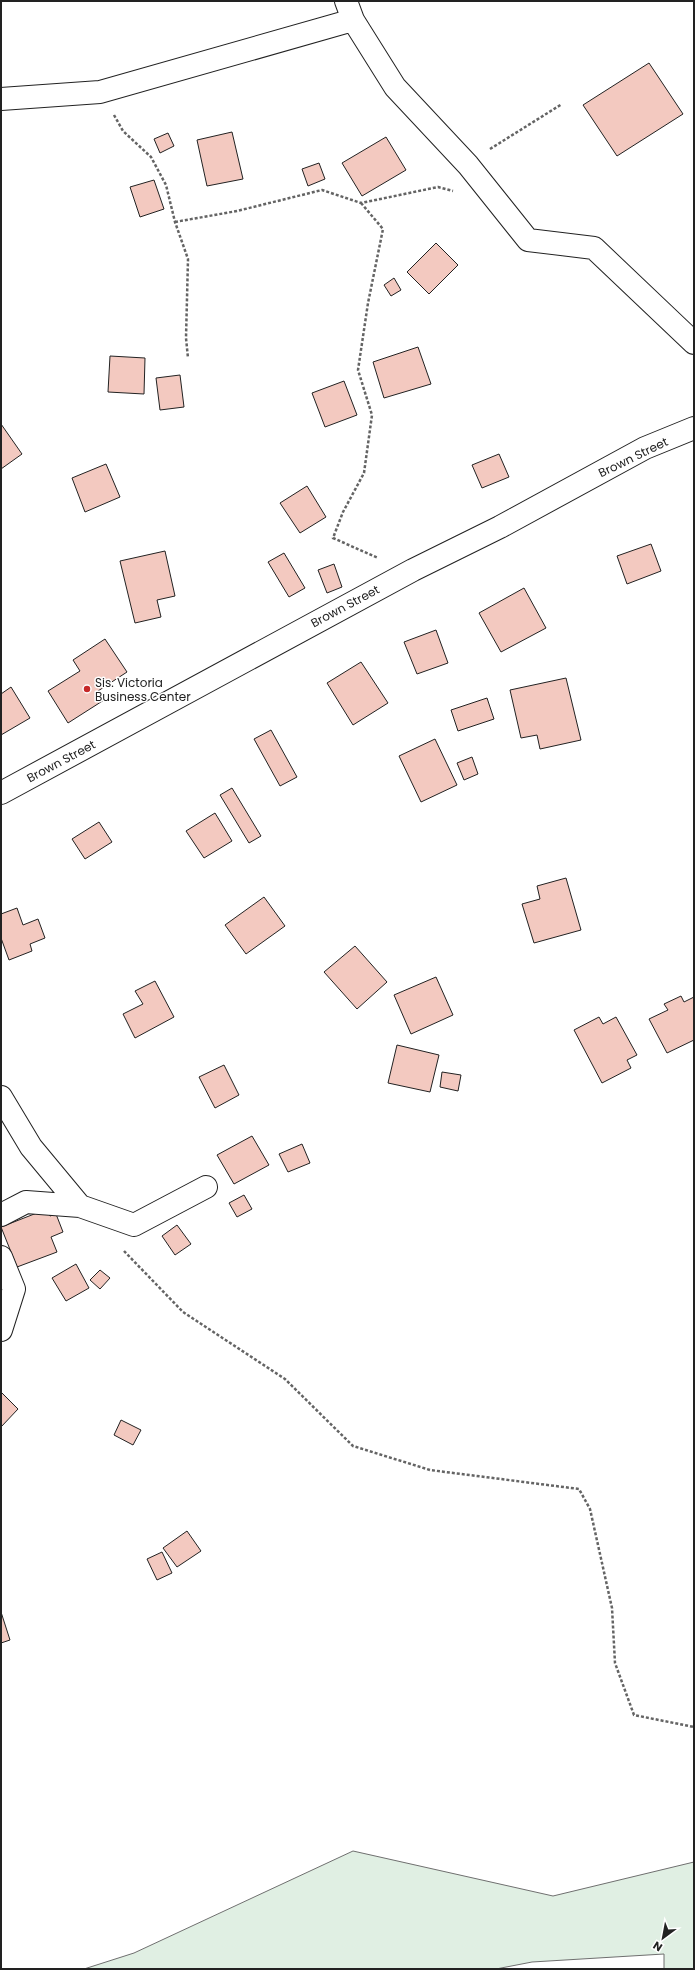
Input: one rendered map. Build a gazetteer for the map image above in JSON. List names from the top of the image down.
{
  "streets": {
    "street": ["Brown Street"]
  },
  "places": ["Sis. Victoria Business Center"],
  "north": "bottom left"
}
